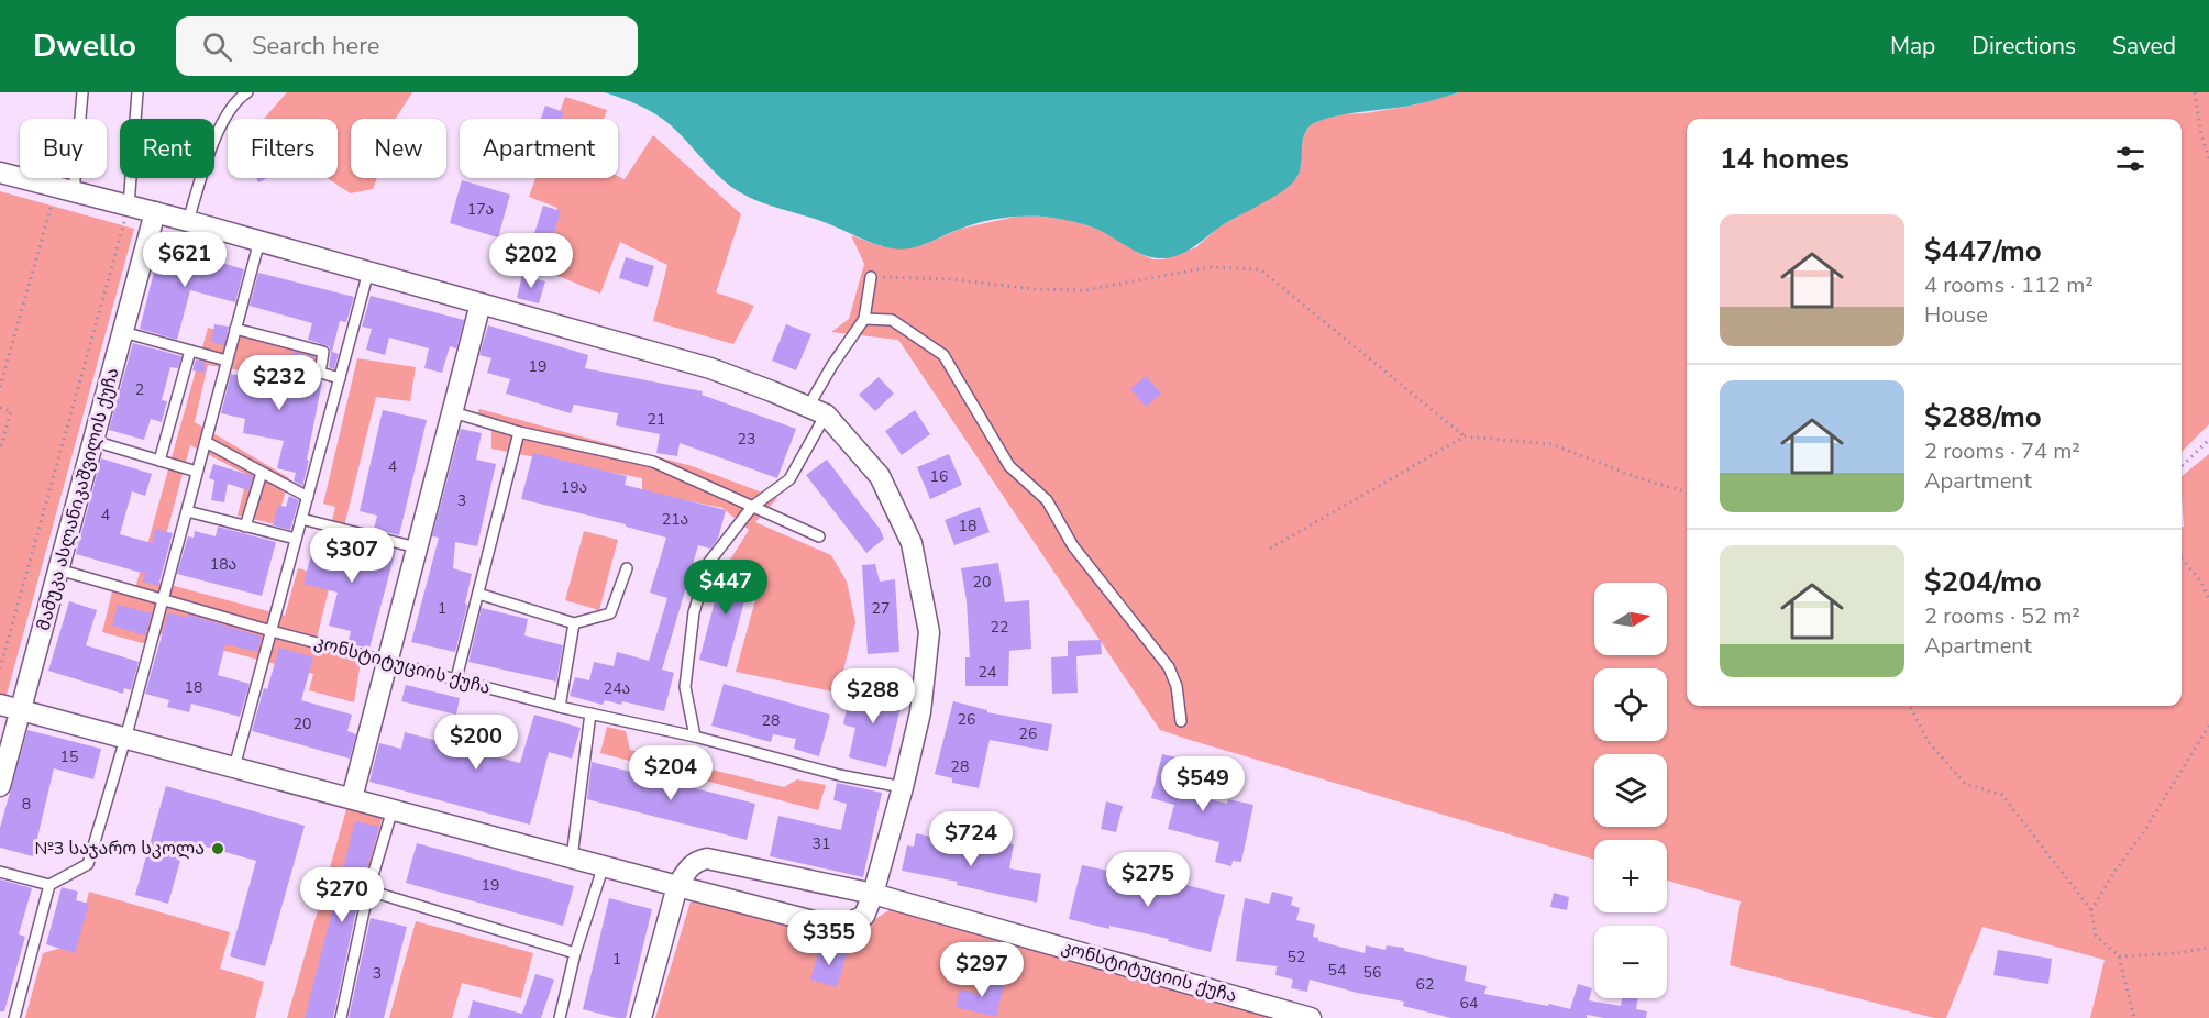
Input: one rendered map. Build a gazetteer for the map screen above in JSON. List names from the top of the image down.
{
  "streets": {
    "street": ["მამუკა ასლანიკაშვილის ქუჩა", "კონსტიტუციის ქუჩა"]
  },
  "crossings": [
    ["მამუკა ასლანიკაშვილის ქუჩა", "კონსტიტუციის ქუჩა"]
  ],
  "places": ["№3 საჯარო სკოლა"],
  "house_numbers": [
    "17ა",
    "19",
    "2",
    "21",
    "23",
    "4",
    "16",
    "19ა",
    "3",
    "4",
    "21ა",
    "18",
    "18ა",
    "20",
    "1",
    "27",
    "22",
    "24",
    "18",
    "24ა",
    "26",
    "28",
    "20",
    "26",
    "15",
    "28",
    "8",
    "31",
    "19",
    "52",
    "1",
    "54",
    "56",
    "3",
    "62",
    "64"
  ],
  "north": "right",
  "page": {
    "header": "Dwello",
    "search": "Search here",
    "nav": ["Map", "Directions", "Saved"],
    "chip": [
      "Buy",
      "Rent",
      "Filters",
      "New",
      "Apartment"
    ],
    "heading": "14 homes",
    "list": [
      {
        "name": "$447/mo",
        "note": "4 rooms · 112 m² · House"
      },
      {
        "name": "$288/mo",
        "note": "2 rooms · 74 m² · Apartment"
      },
      {
        "name": "$204/mo",
        "note": "2 rooms · 52 m² · Apartment"
      }
    ],
    "price": [
      "$621",
      "$202",
      "$232",
      "$307",
      "$447",
      "$288",
      "$200",
      "$204",
      "$549",
      "$724",
      "$275",
      "$270",
      "$355",
      "$297"
    ],
    "map_buttons": ["+", "−"]
  }
}
